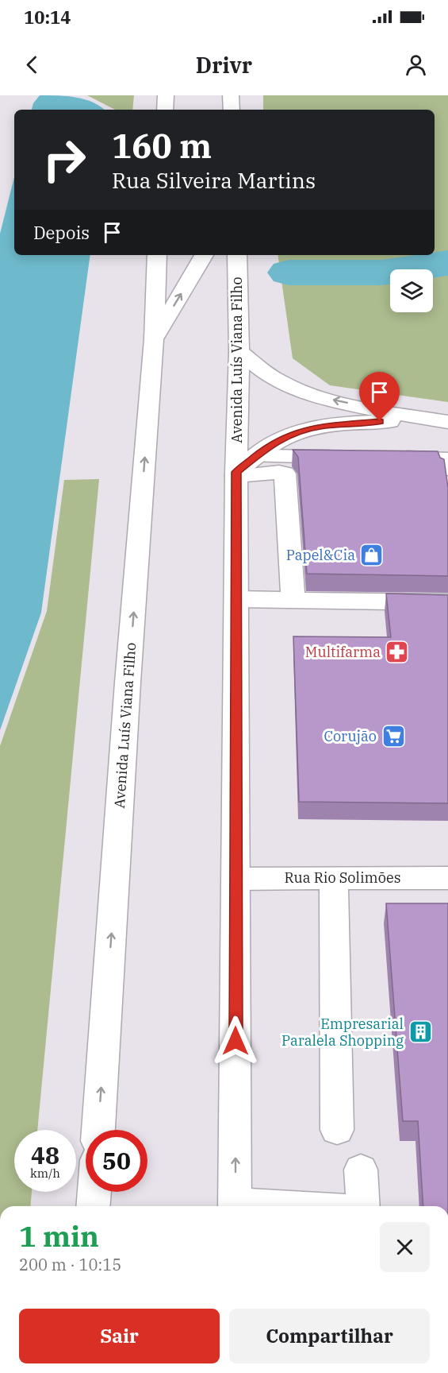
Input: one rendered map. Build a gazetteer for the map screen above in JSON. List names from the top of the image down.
{
  "streets": {
    "main road": ["Avenida Luís Viana Filho", "Rua Rio Solimões"]
  },
  "crossings": [
    ["Avenida Luís Viana Filho", "Rua Rio Solimões"]
  ],
  "places": {
    "shop": ["Papel&Cia"],
    "pharmacy": ["Multifarma"],
    "supermarket": ["Corujão"],
    "building": ["Empresarial Paralela Shopping"]
  },
  "page": {
    "status": "10:14",
    "header": "Drivr",
    "turn": ["160 m", "Rua Silveira Martins"],
    "then": "Depois",
    "speed": "48 km/h",
    "limit": "50",
    "heading": ["1 min", "200 m · 10:15"],
    "buttons": ["Sair", "Compartilhar"]
  }
}
